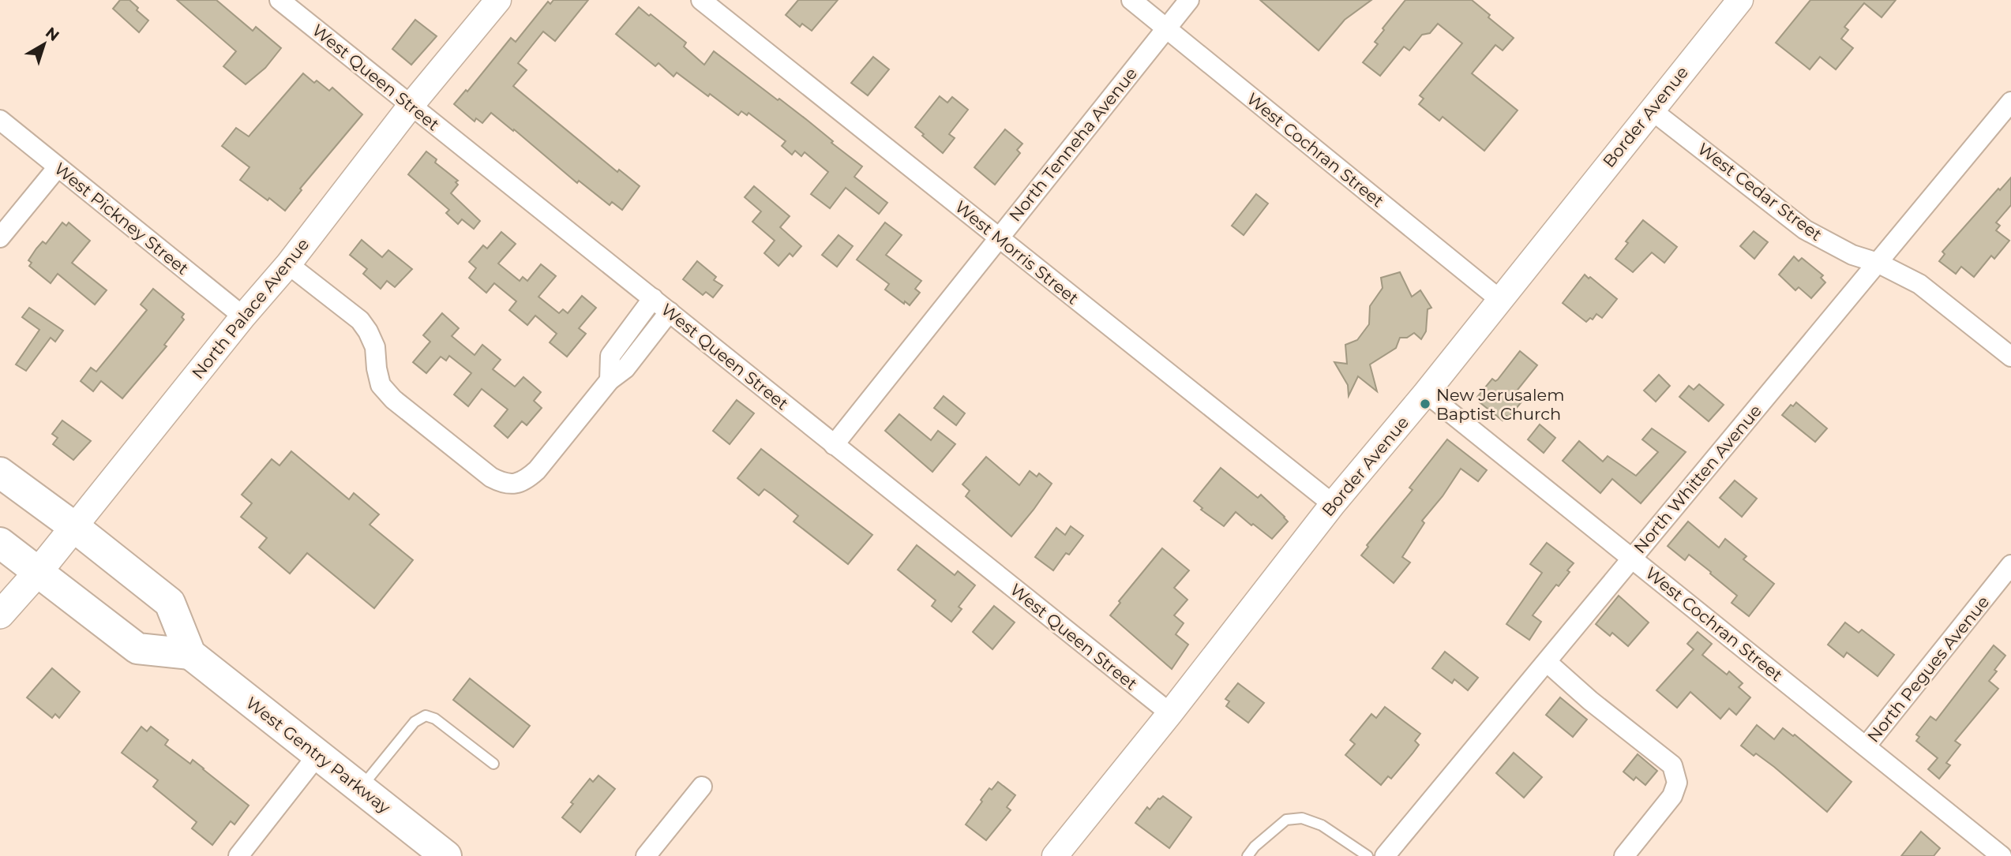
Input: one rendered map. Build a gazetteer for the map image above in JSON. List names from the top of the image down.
{
  "streets": {
    "main road": ["North Palace Avenue", "West Gentry Parkway"],
    "street": [
      "West Queen Street",
      "Border Avenue",
      "North Tenneha Avenue",
      "West Cochran Street",
      "West Cedar Street",
      "West Pickney Street",
      "West Morris Street",
      "North Whitten Avenue",
      "North Pegues Avenue"
    ]
  },
  "crossings": [
    ["West Queen Street", "Border Avenue"],
    ["West Queen Street", "North Tenneha Avenue"],
    ["West Queen Street", "North Palace Avenue"],
    ["Border Avenue", "West Cochran Street"],
    ["Border Avenue", "West Cedar Street"],
    ["Border Avenue", "West Morris Street"],
    ["North Tenneha Avenue", "West Cochran Street"],
    ["North Tenneha Avenue", "West Morris Street"],
    ["West Cochran Street", "North Whitten Avenue"],
    ["West Cochran Street", "North Pegues Avenue"],
    ["West Cedar Street", "North Whitten Avenue"],
    ["West Pickney Street", "North Palace Avenue"],
    ["North Palace Avenue", "West Gentry Parkway"]
  ],
  "places": ["New Jerusalem Baptist Church"],
  "north": "top right"
}
